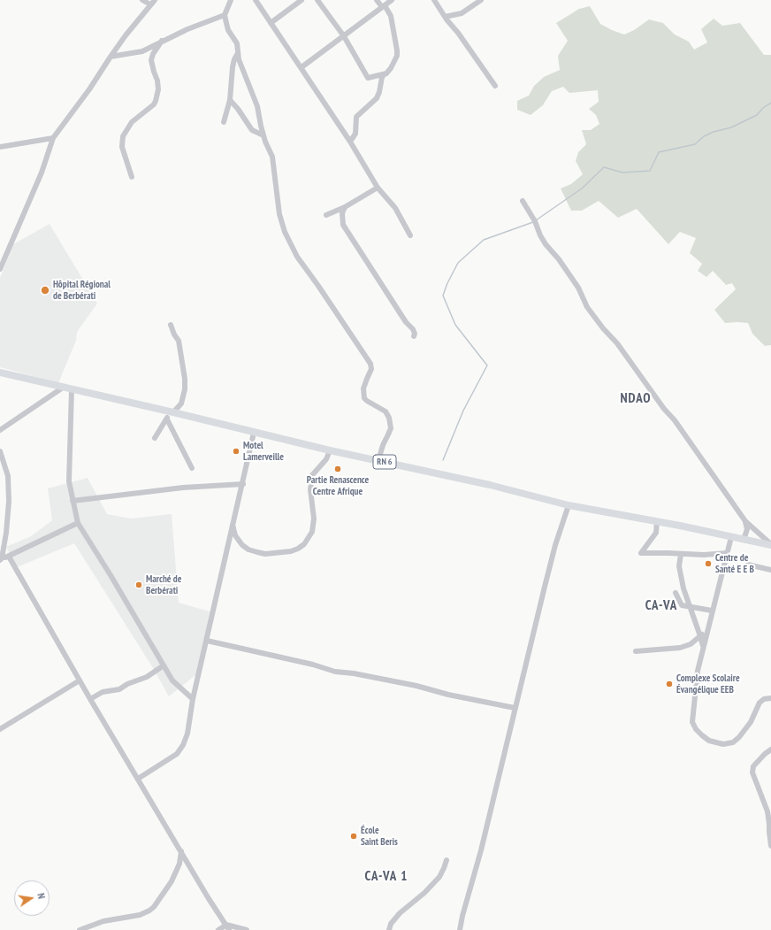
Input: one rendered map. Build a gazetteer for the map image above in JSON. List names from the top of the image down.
{
  "streets": {
    "main road": ["RN 6"]
  },
  "districts": ["NDAO", "CA-VA", "CA-VA 1"],
  "places": [
    "Hôpital Régional de Berbérati",
    "Motel Lamerveille",
    "Partie Renascence Centre Afrique",
    "Centre de Santé E E B",
    "Marché de Berbérati",
    "Complexe Scolaire Évangélique EEB",
    "École Saint Beris"
  ],
  "north": "right"
}
